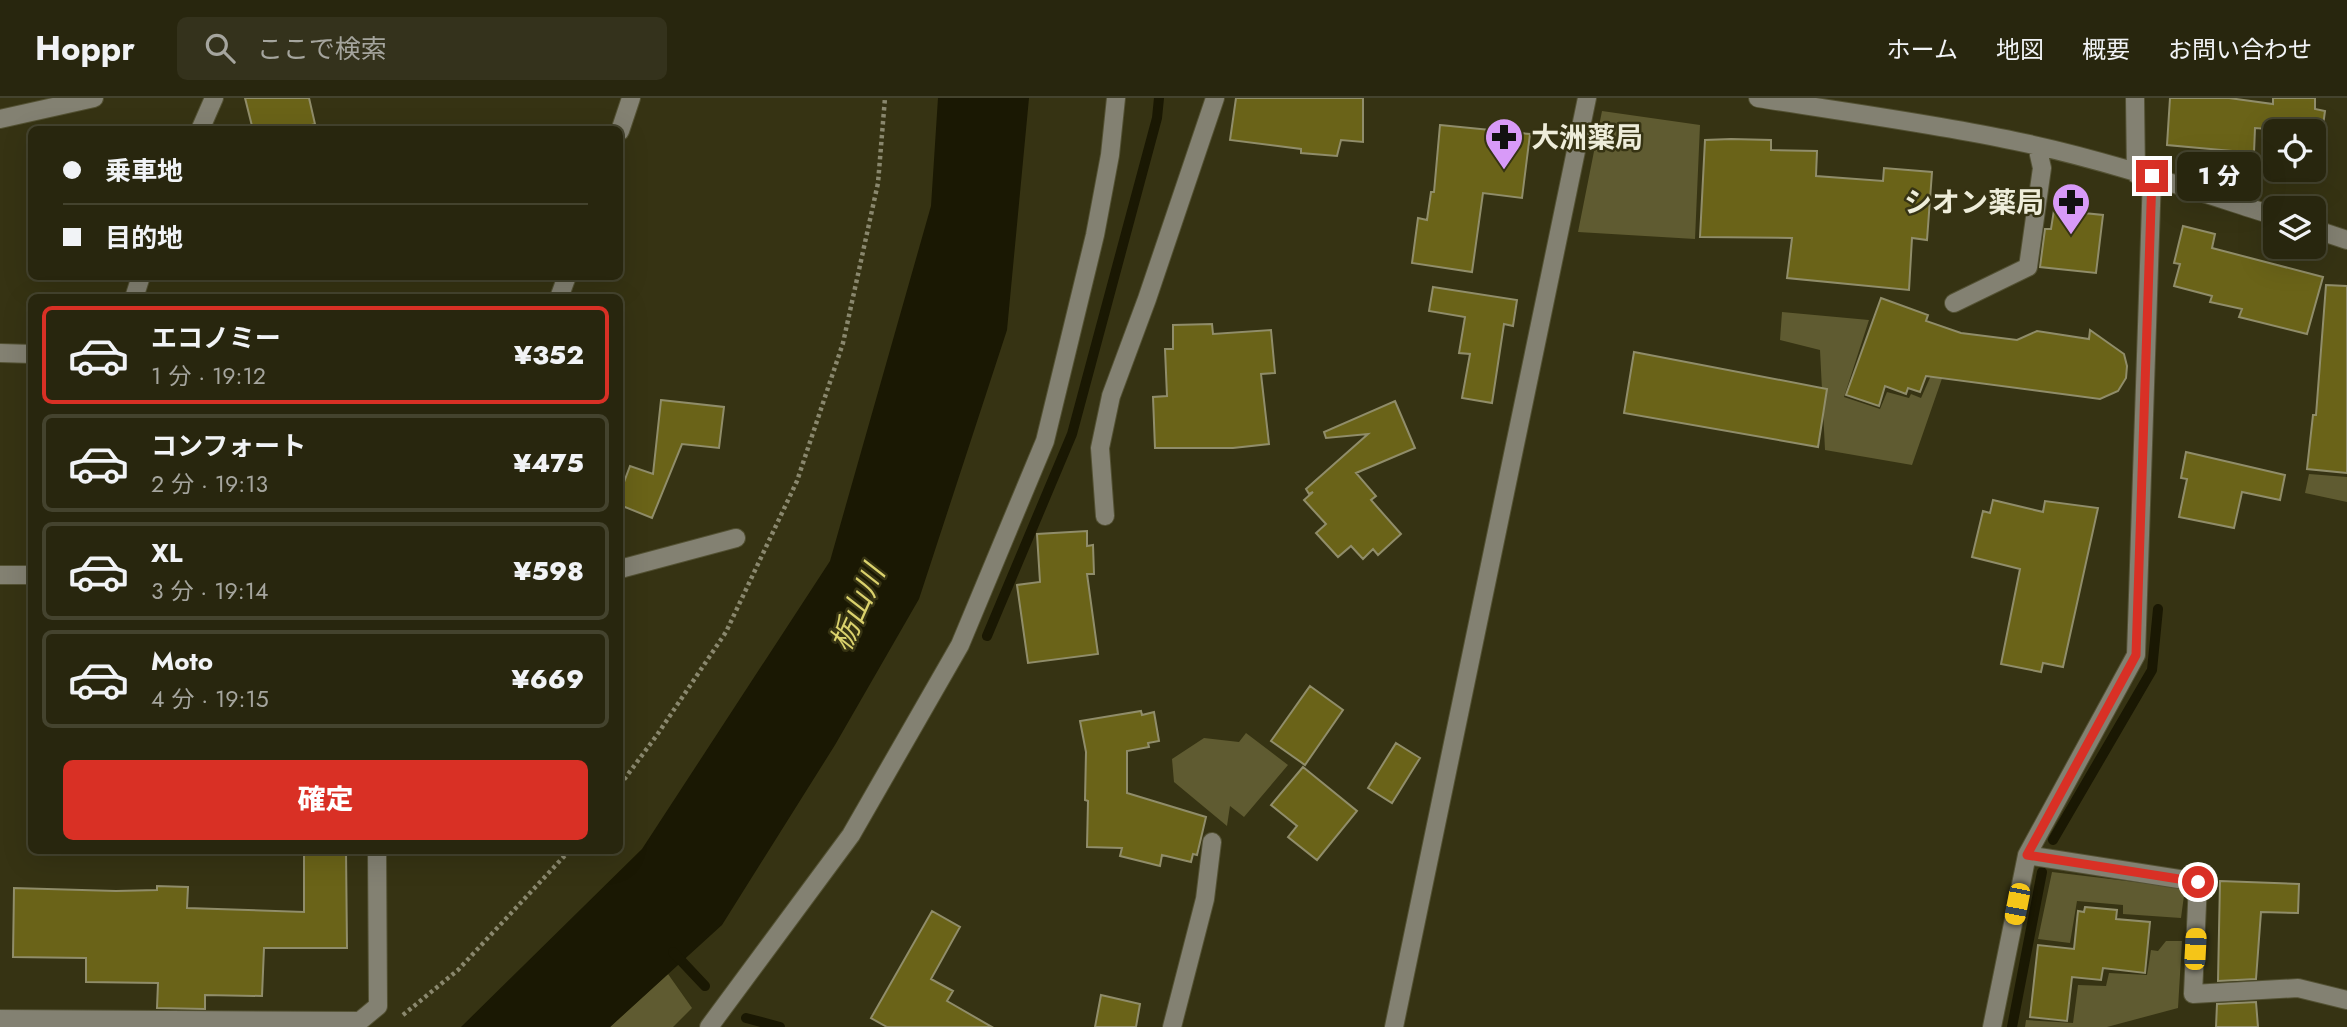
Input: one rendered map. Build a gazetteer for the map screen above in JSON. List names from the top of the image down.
{
  "water": ["栃山川"],
  "places": {
    "pharmacy": ["大洲薬局", "シオン薬局"]
  },
  "page": {
    "header": "Hoppr",
    "search": "ここで検索",
    "nav": [
      "ホーム",
      "地図",
      "概要",
      "お問い合わせ"
    ],
    "banner": ["乗車地", "目的地"],
    "bubble": "1 分",
    "list": [
      {
        "name": "エコノミー",
        "note": "1 分 · 19:12",
        "value": "¥352"
      },
      {
        "name": "コンフォート",
        "note": "2 分 · 19:13",
        "value": "¥475"
      },
      {
        "name": "XL",
        "note": "3 分 · 19:14",
        "value": "¥598"
      },
      {
        "name": "Moto",
        "note": "4 分 · 19:15",
        "value": "¥669"
      }
    ],
    "buttons": "確定"
  }
}
